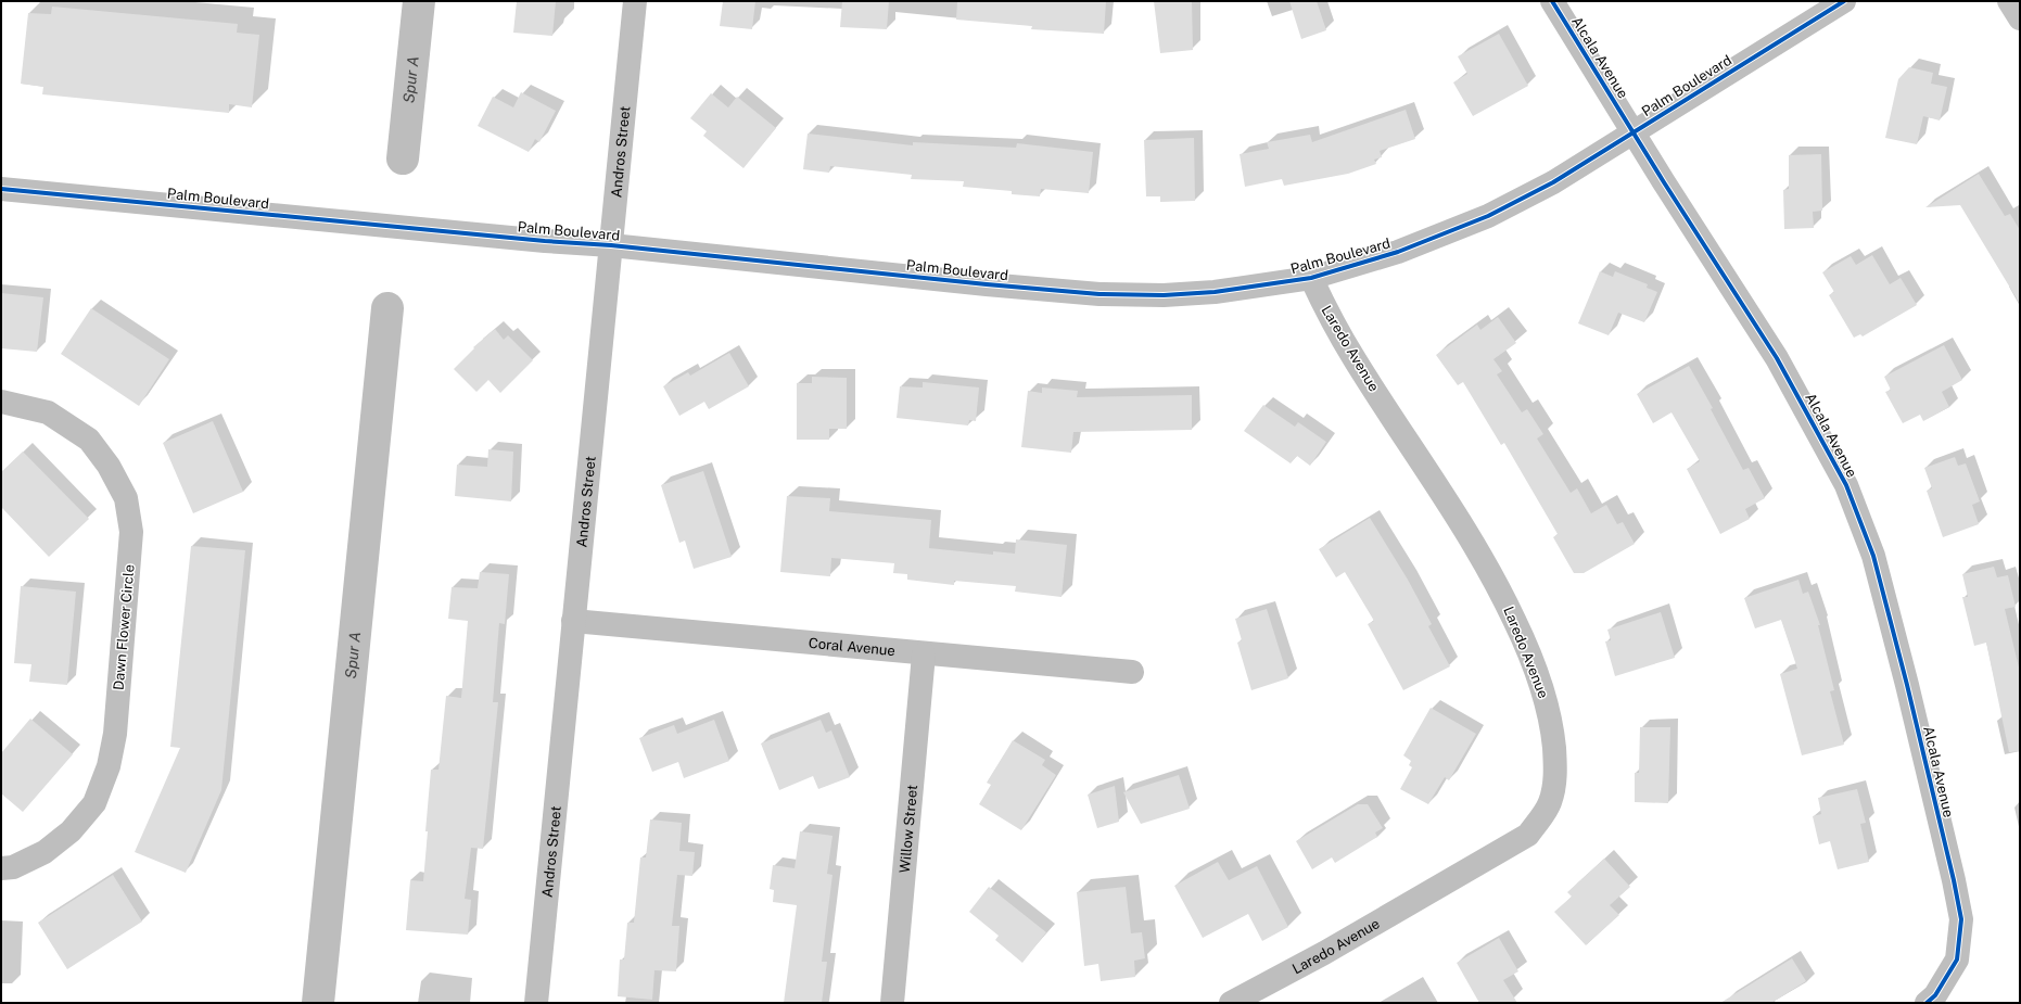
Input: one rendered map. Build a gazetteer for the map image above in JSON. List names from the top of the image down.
{
  "streets": {
    "street": [
      "Alcala Avenue",
      "Palm Boulevard",
      "Andros Street",
      "Laredo Avenue",
      "Dawn Flower Circle",
      "Coral Avenue",
      "Willow Street"
    ]
  },
  "crossings": [
    ["Alcala Avenue", "Palm Boulevard"],
    ["Palm Boulevard", "Andros Street"],
    ["Palm Boulevard", "Laredo Avenue"],
    ["Andros Street", "Coral Avenue"],
    ["Coral Avenue", "Willow Street"]
  ],
  "water": ["Spur A"]
}
